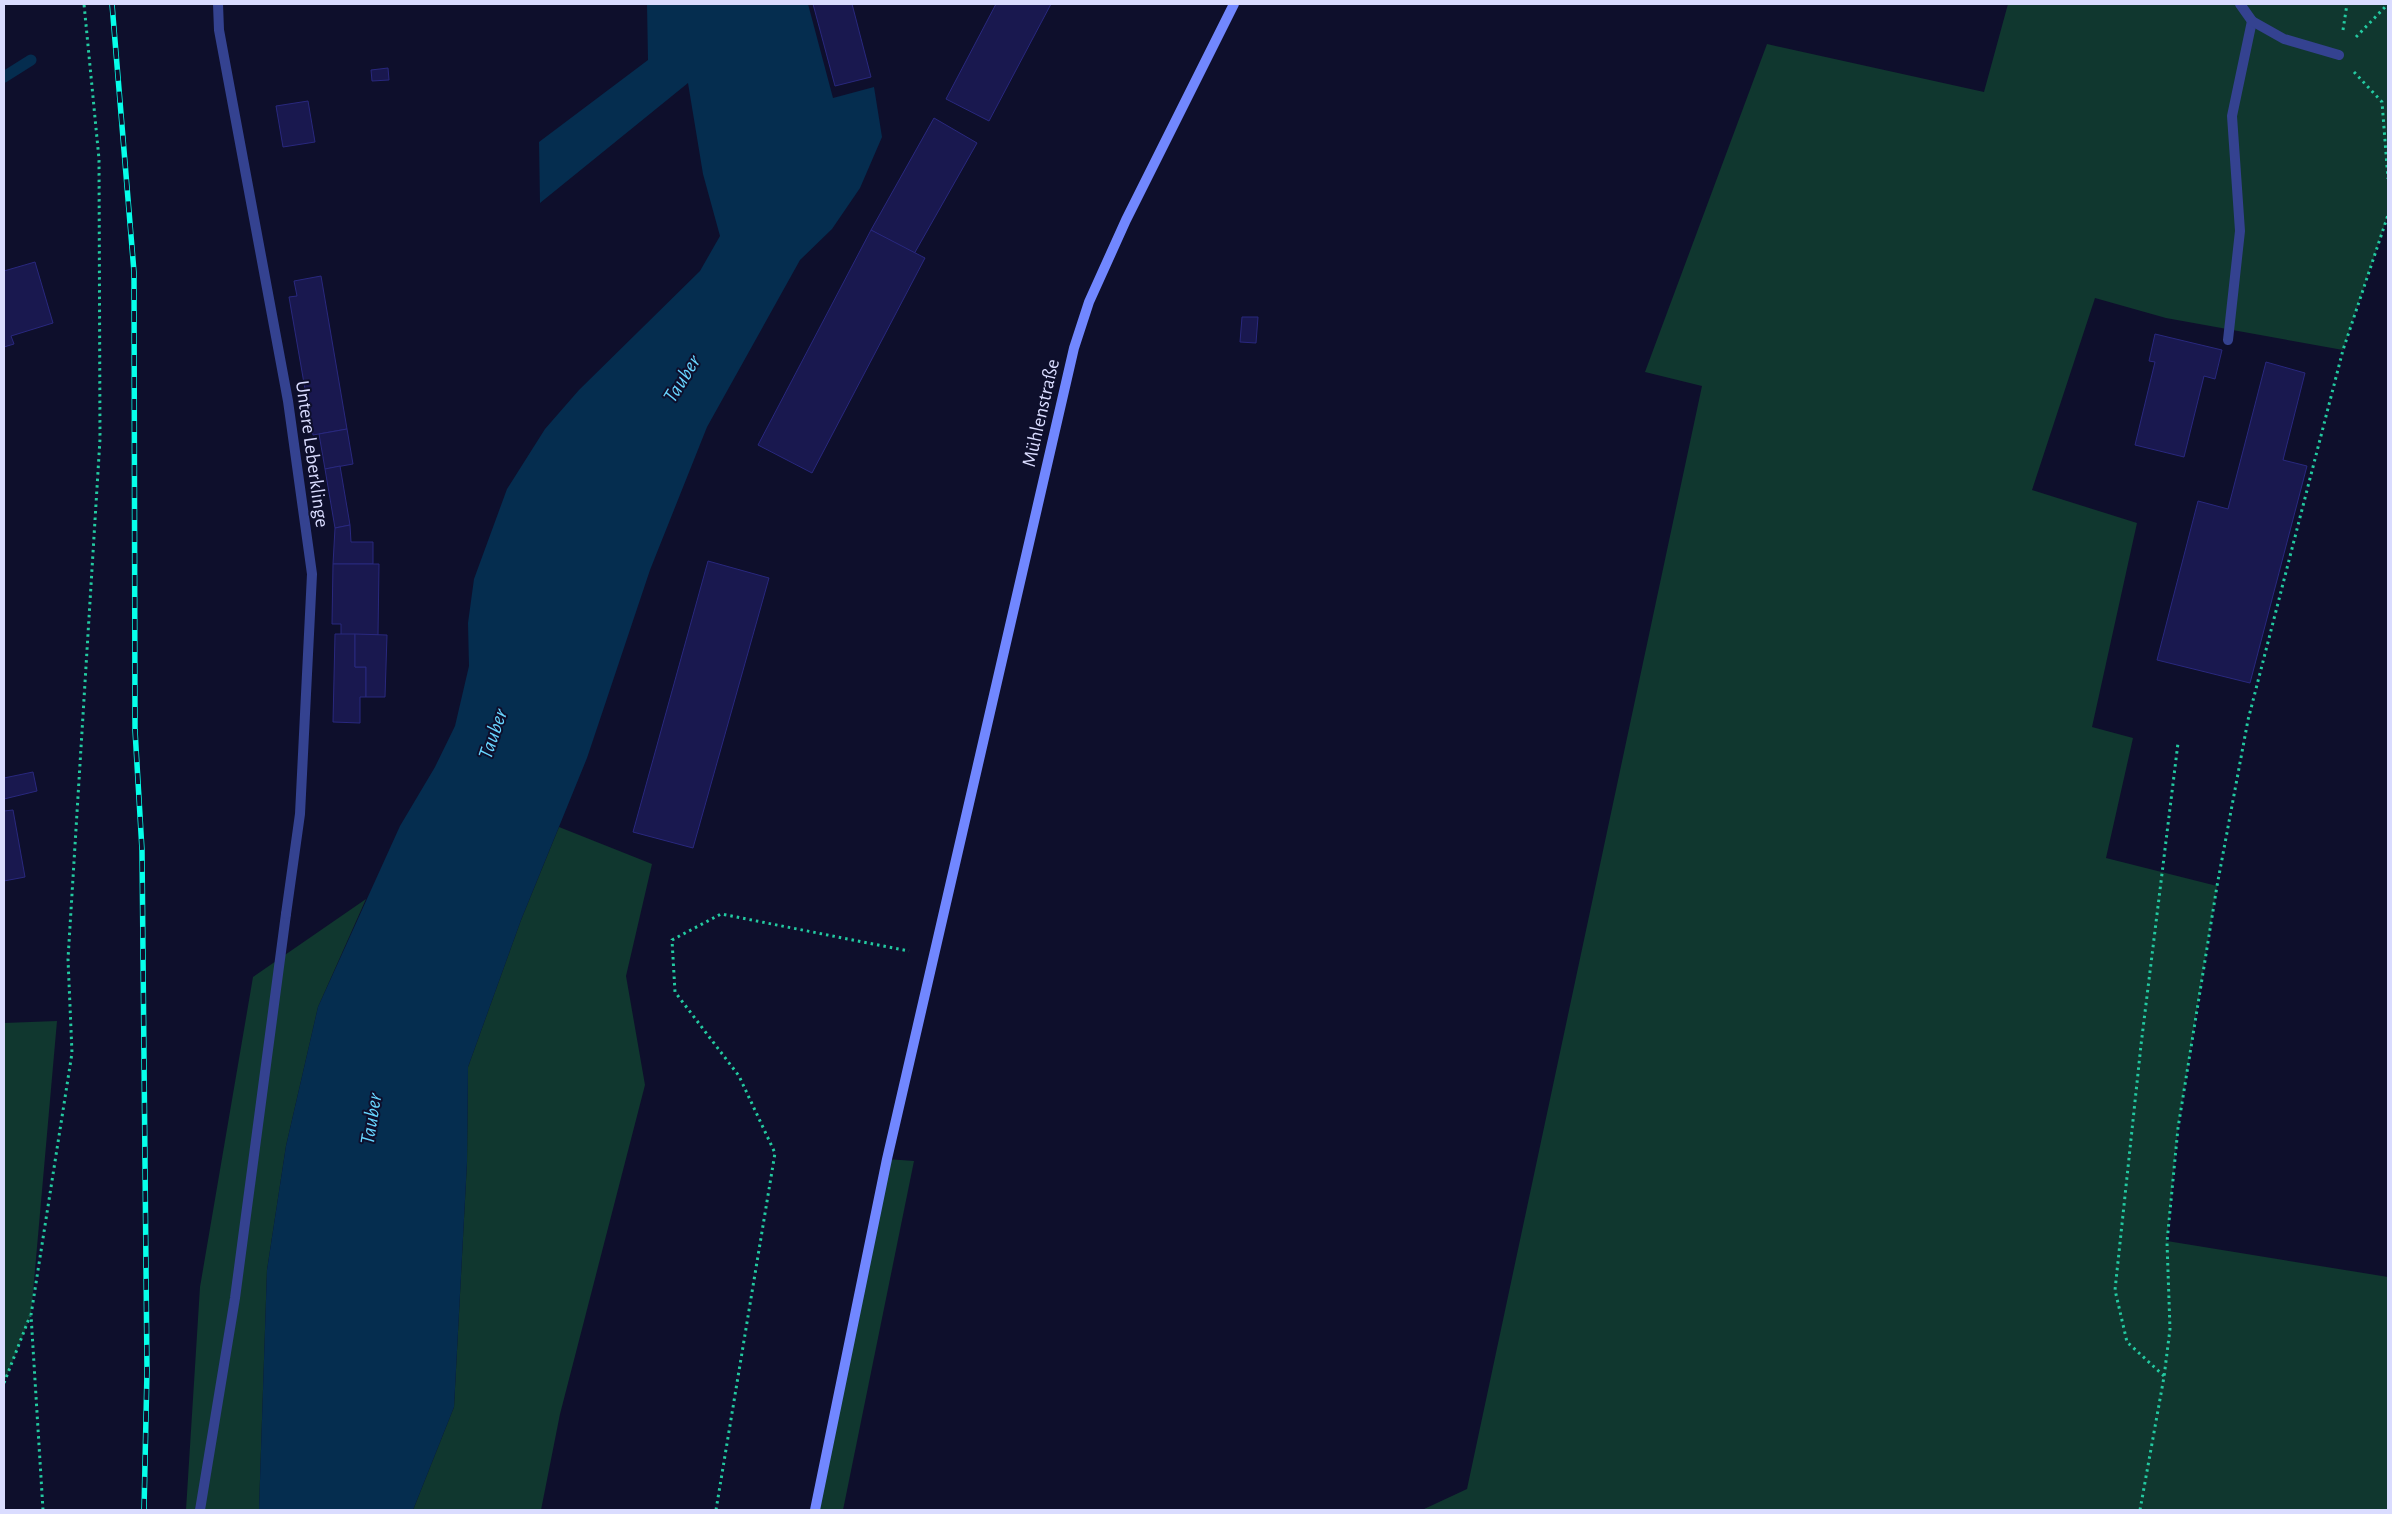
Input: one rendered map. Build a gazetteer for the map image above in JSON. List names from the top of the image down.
{
  "streets": {
    "main road": ["Mühlenstraße"],
    "street": ["Untere Leberklinge"]
  },
  "water": ["Tauber"]
}
